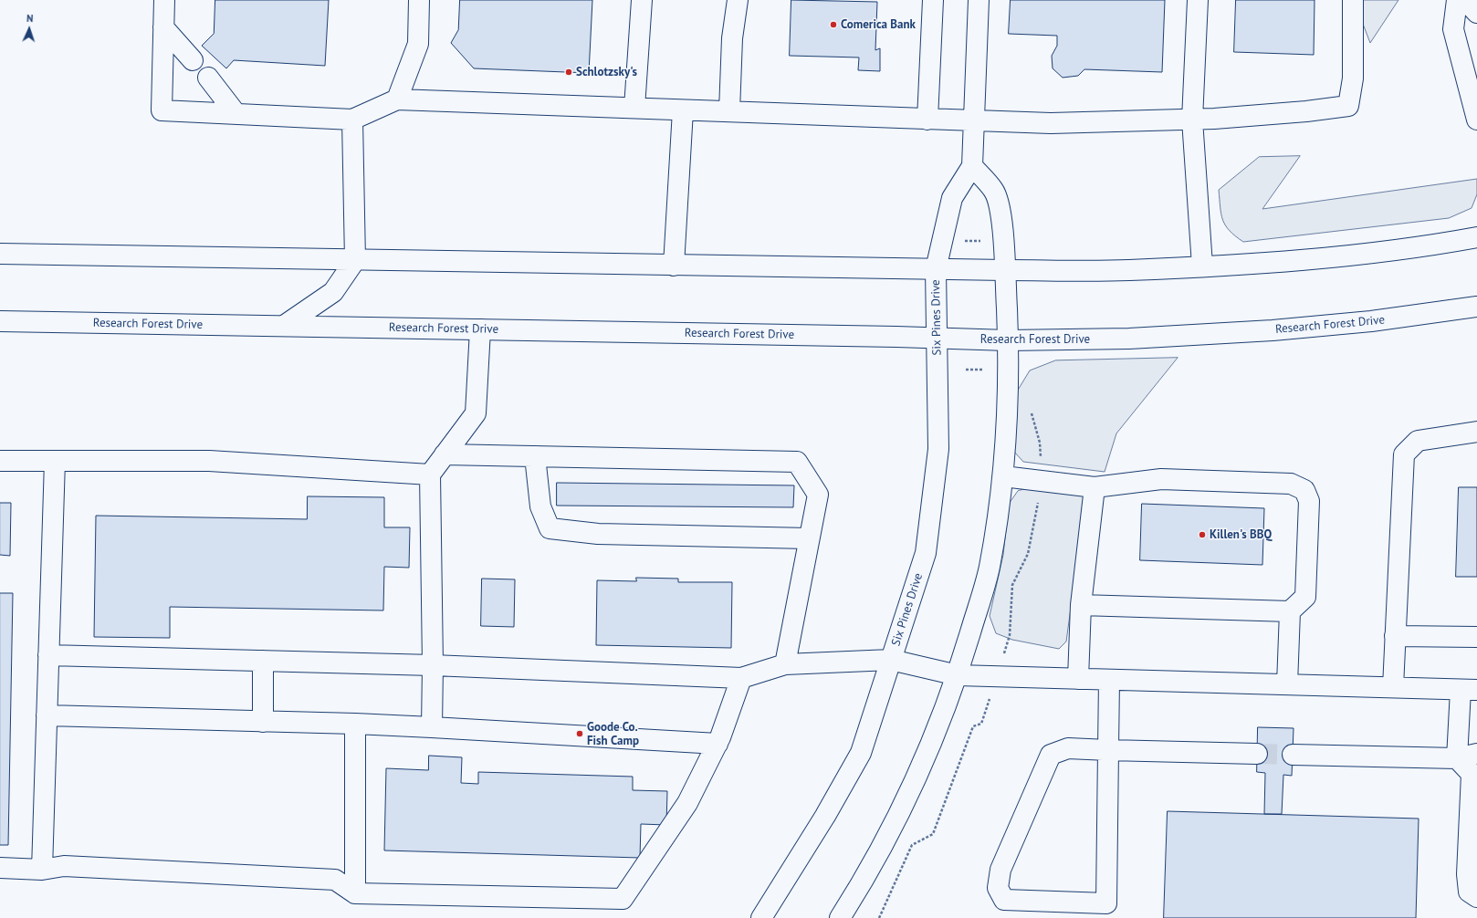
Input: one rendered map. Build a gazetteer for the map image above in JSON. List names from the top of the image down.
{
  "streets": {
    "main road": ["Six Pines Drive", "Research Forest Drive"]
  },
  "crossings": [
    ["Six Pines Drive", "Research Forest Drive"]
  ],
  "places": [
    "Comerica Bank",
    "Schlotzsky's",
    "Killen's BBQ",
    "Goode Co. Fish Camp"
  ],
  "north": "top"
}
